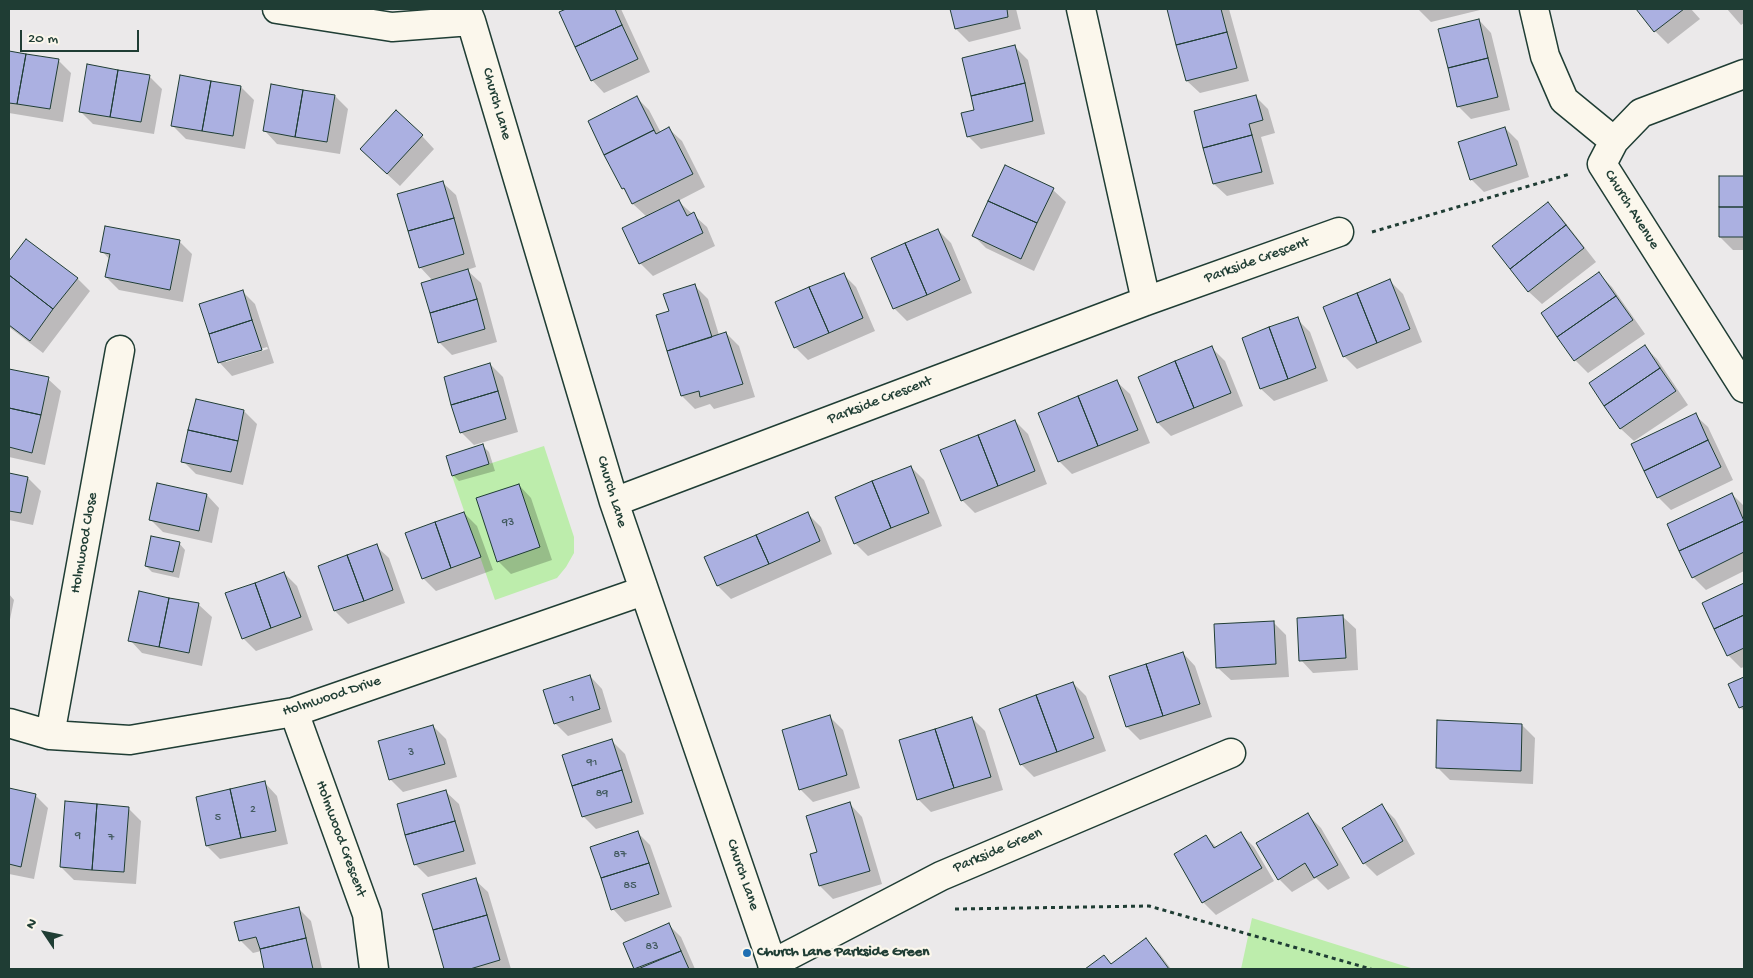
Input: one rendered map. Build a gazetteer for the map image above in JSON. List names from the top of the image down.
{
  "streets": {
    "street": [
      "Church Lane",
      "Church Avenue",
      "Parkside Crescent",
      "Holmwood Close",
      "Holmwood Drive",
      "Holmwood Crescent",
      "Parkside Green"
    ]
  },
  "crossings": [
    ["Church Lane", "Parkside Crescent"],
    ["Church Lane", "Holmwood Drive"],
    ["Church Lane", "Parkside Green"],
    ["Holmwood Close", "Holmwood Drive"],
    ["Holmwood Drive", "Holmwood Crescent"]
  ],
  "places": ["Church Lane Parkside Green"],
  "house_numbers": [
    "93",
    "1",
    "3",
    "91",
    "89",
    "2",
    "5",
    "9",
    "7",
    "87",
    "85",
    "83"
  ],
  "scale_bar": "20 m",
  "north": "top left"
}
